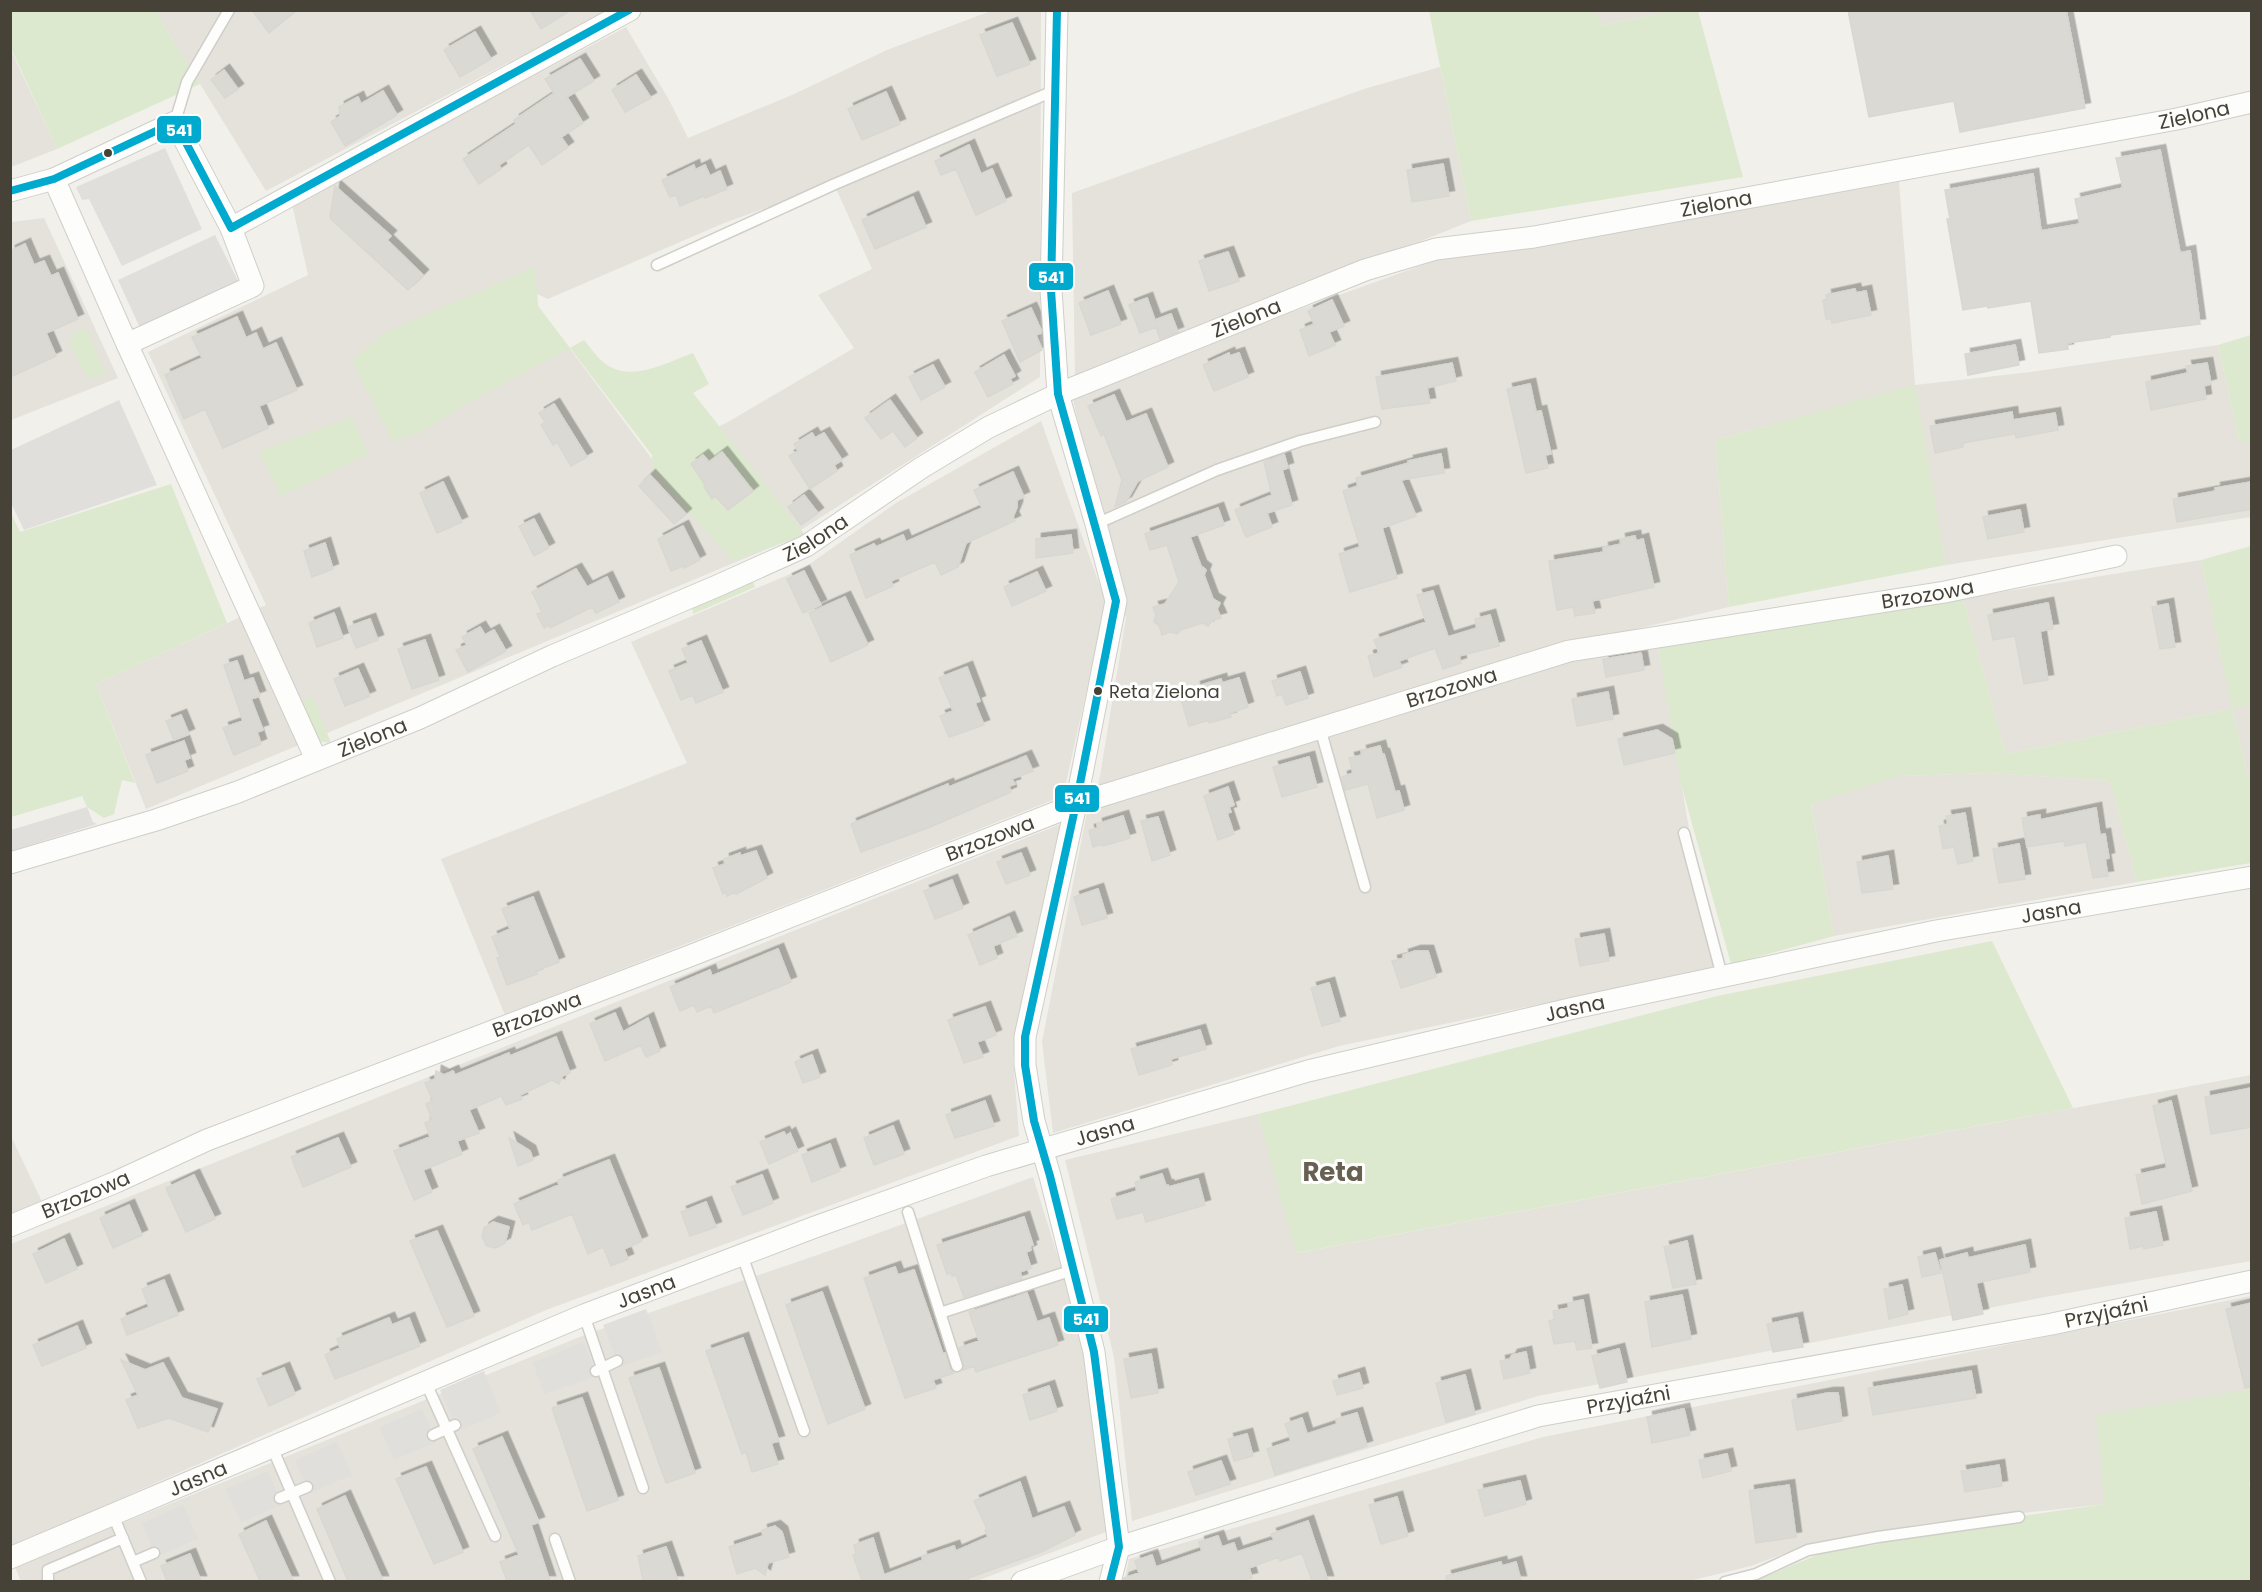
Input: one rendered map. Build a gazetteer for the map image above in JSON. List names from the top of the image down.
{
  "streets": {
    "street": [
      "Zielona",
      "Brzozowa",
      "Jasna",
      "Przyjaźni"
    ]
  },
  "districts": ["Reta"],
  "places": ["Reta Zielona"],
  "lines": ["transit line 541"]
}
